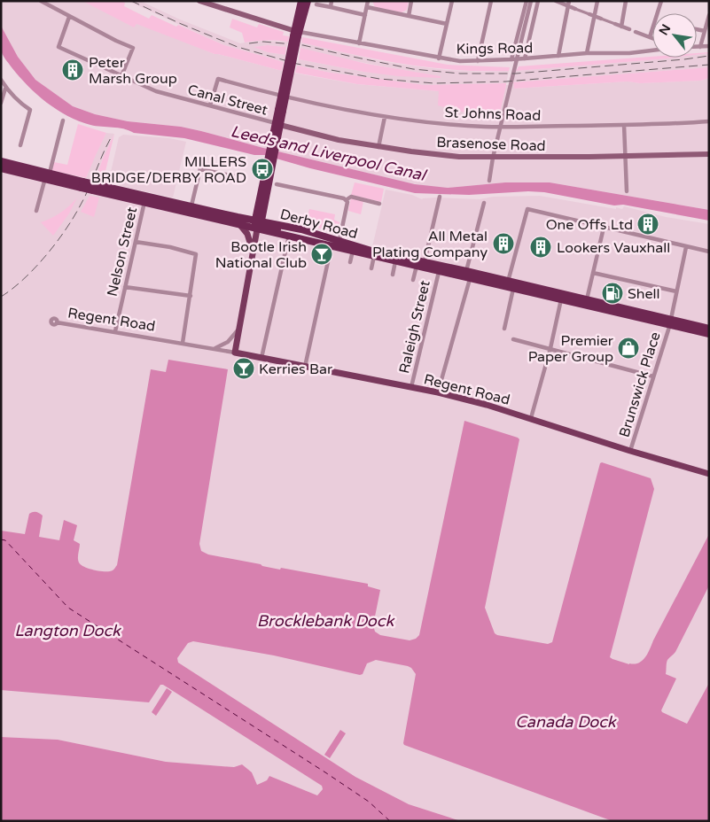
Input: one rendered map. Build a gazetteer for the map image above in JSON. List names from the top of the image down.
{
  "streets": {
    "highway": ["Derby Road"],
    "main road": ["Brasenose Road", "Regent Road"],
    "street": [
      "Kings Road",
      "Canal Street",
      "St Johns Road",
      "Nelson Street",
      "Raleigh Street",
      "Brunswick Place"
    ]
  },
  "crossings": [
    ["Canal Street", "St Johns Road"],
    ["Canal Street", "Brasenose Road"],
    ["Derby Road", "Nelson Street"],
    ["Derby Road", "Raleigh Street"],
    ["Derby Road", "Brunswick Place"],
    ["Nelson Street", "Regent Road"],
    ["Regent Road", "Raleigh Street"],
    ["Regent Road", "Brunswick Place"]
  ],
  "water": [
    "Leeds and Liverpool Canal",
    "Brocklebank Dock",
    "Langton Dock",
    "Canada Dock"
  ],
  "places": {
    "building": [
      "Peter Marsh Group",
      "One Offs Ltd",
      "All Metal Plating Company",
      "Lookers Vauxhall"
    ],
    "bus stop": ["MILLERS BRIDGE/DERBY ROAD"],
    "bar": ["Bootle Irish National Club", "Kerries Bar"],
    "fuel station": ["Shell"],
    "shop": ["Premier Paper Group"]
  },
  "north": "top left"
}
